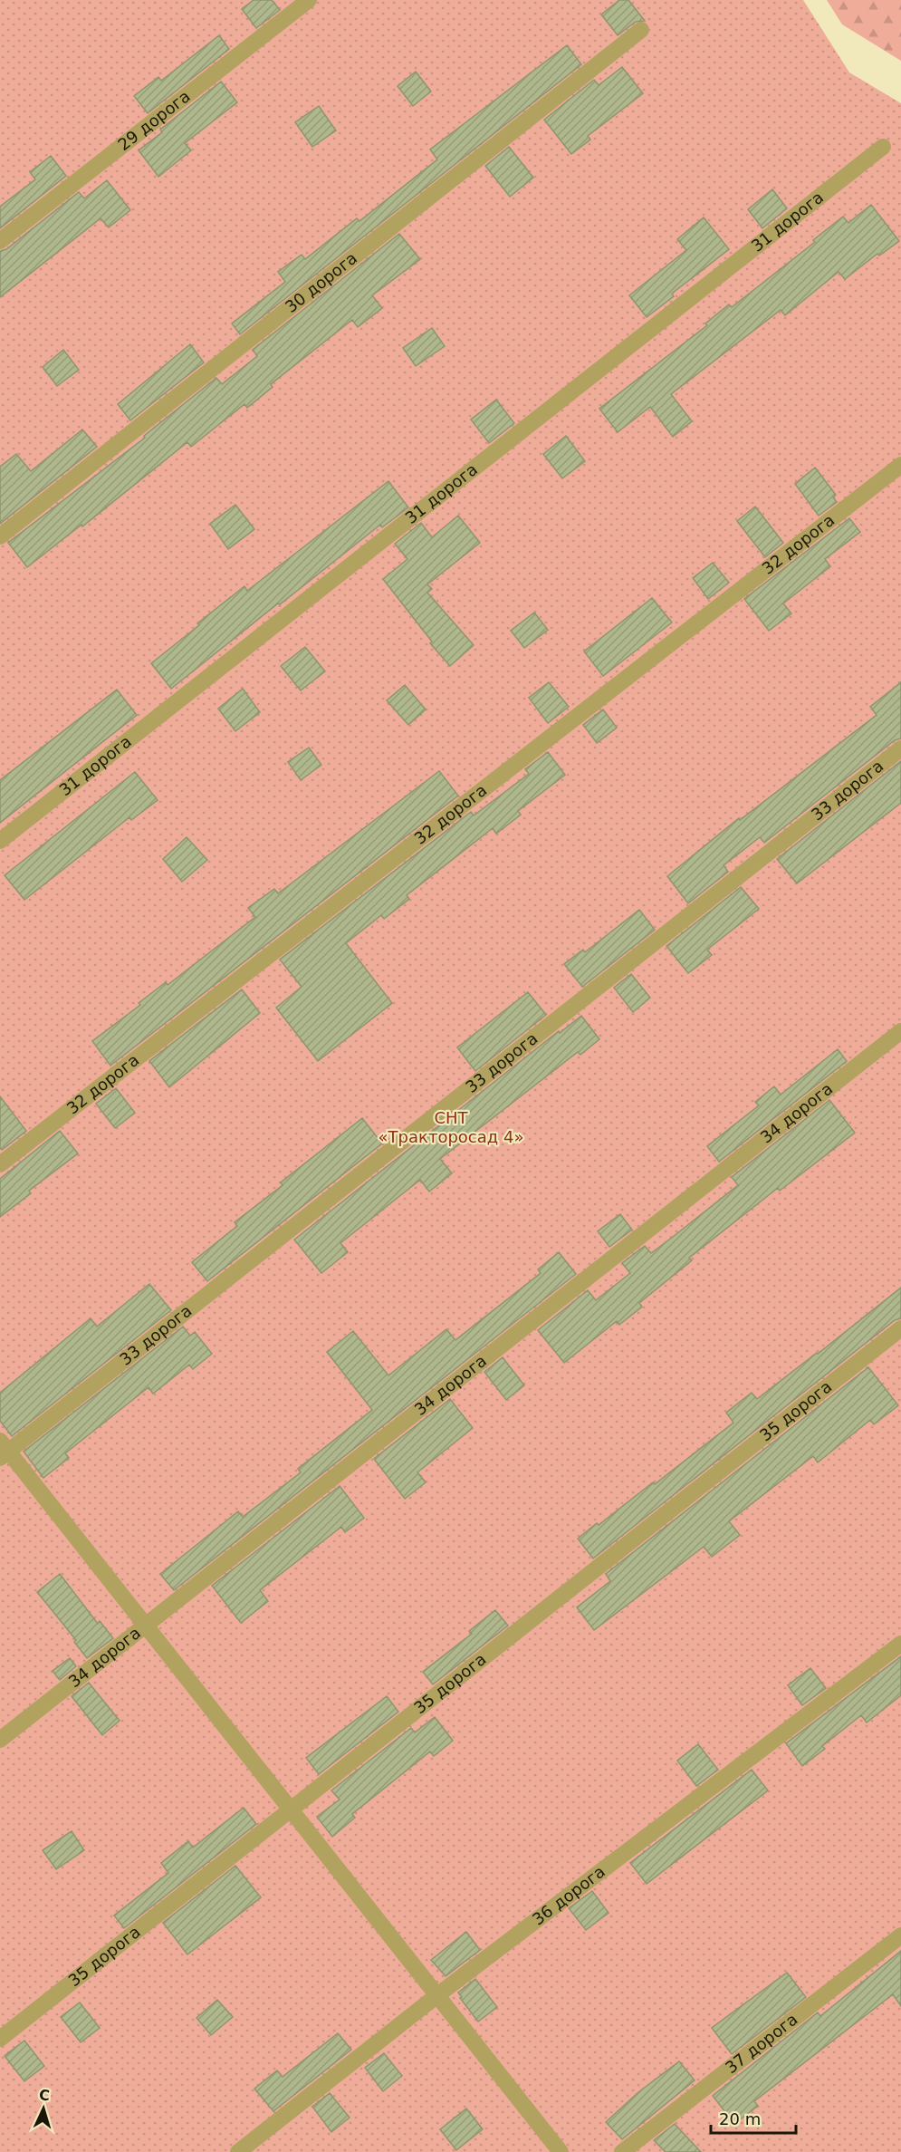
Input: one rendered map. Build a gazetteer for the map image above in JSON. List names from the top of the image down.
{
  "streets": {
    "street": [
      "29 дорога",
      "31 дорога",
      "30 дорога",
      "32 дорога",
      "33 дорога",
      "34 дорога",
      "35 дорога",
      "36 дорога",
      "37 дорога"
    ]
  },
  "parks": ["СНТ «Тракторосад 4»"],
  "scale_bar": "20 m",
  "north": "top"
}
